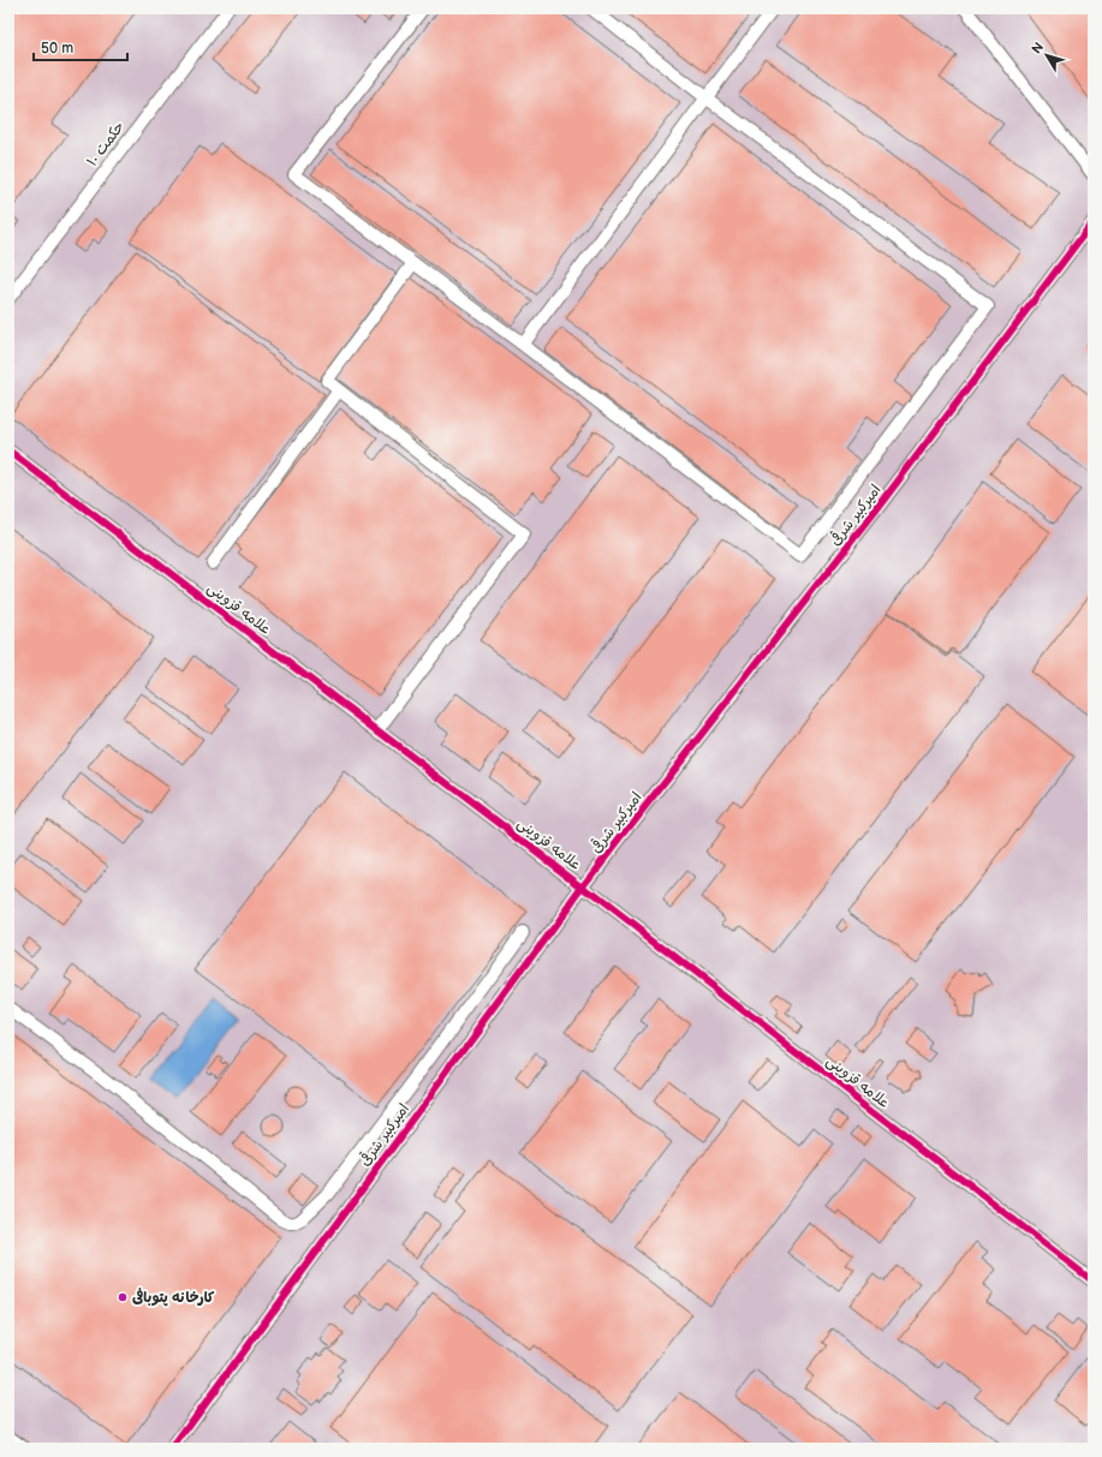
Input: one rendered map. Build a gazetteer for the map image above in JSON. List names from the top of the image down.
{
  "streets": {
    "street": ["حکمت ۱۰", "امیرکبیر شرقی", "علامه قزوینی"]
  },
  "crossings": [
    ["امیرکبیر شرقی", "علامه قزوینی"]
  ],
  "places": ["کارخانه پتوبافی"],
  "scale_bar": "50 m",
  "north": "top left"
}
